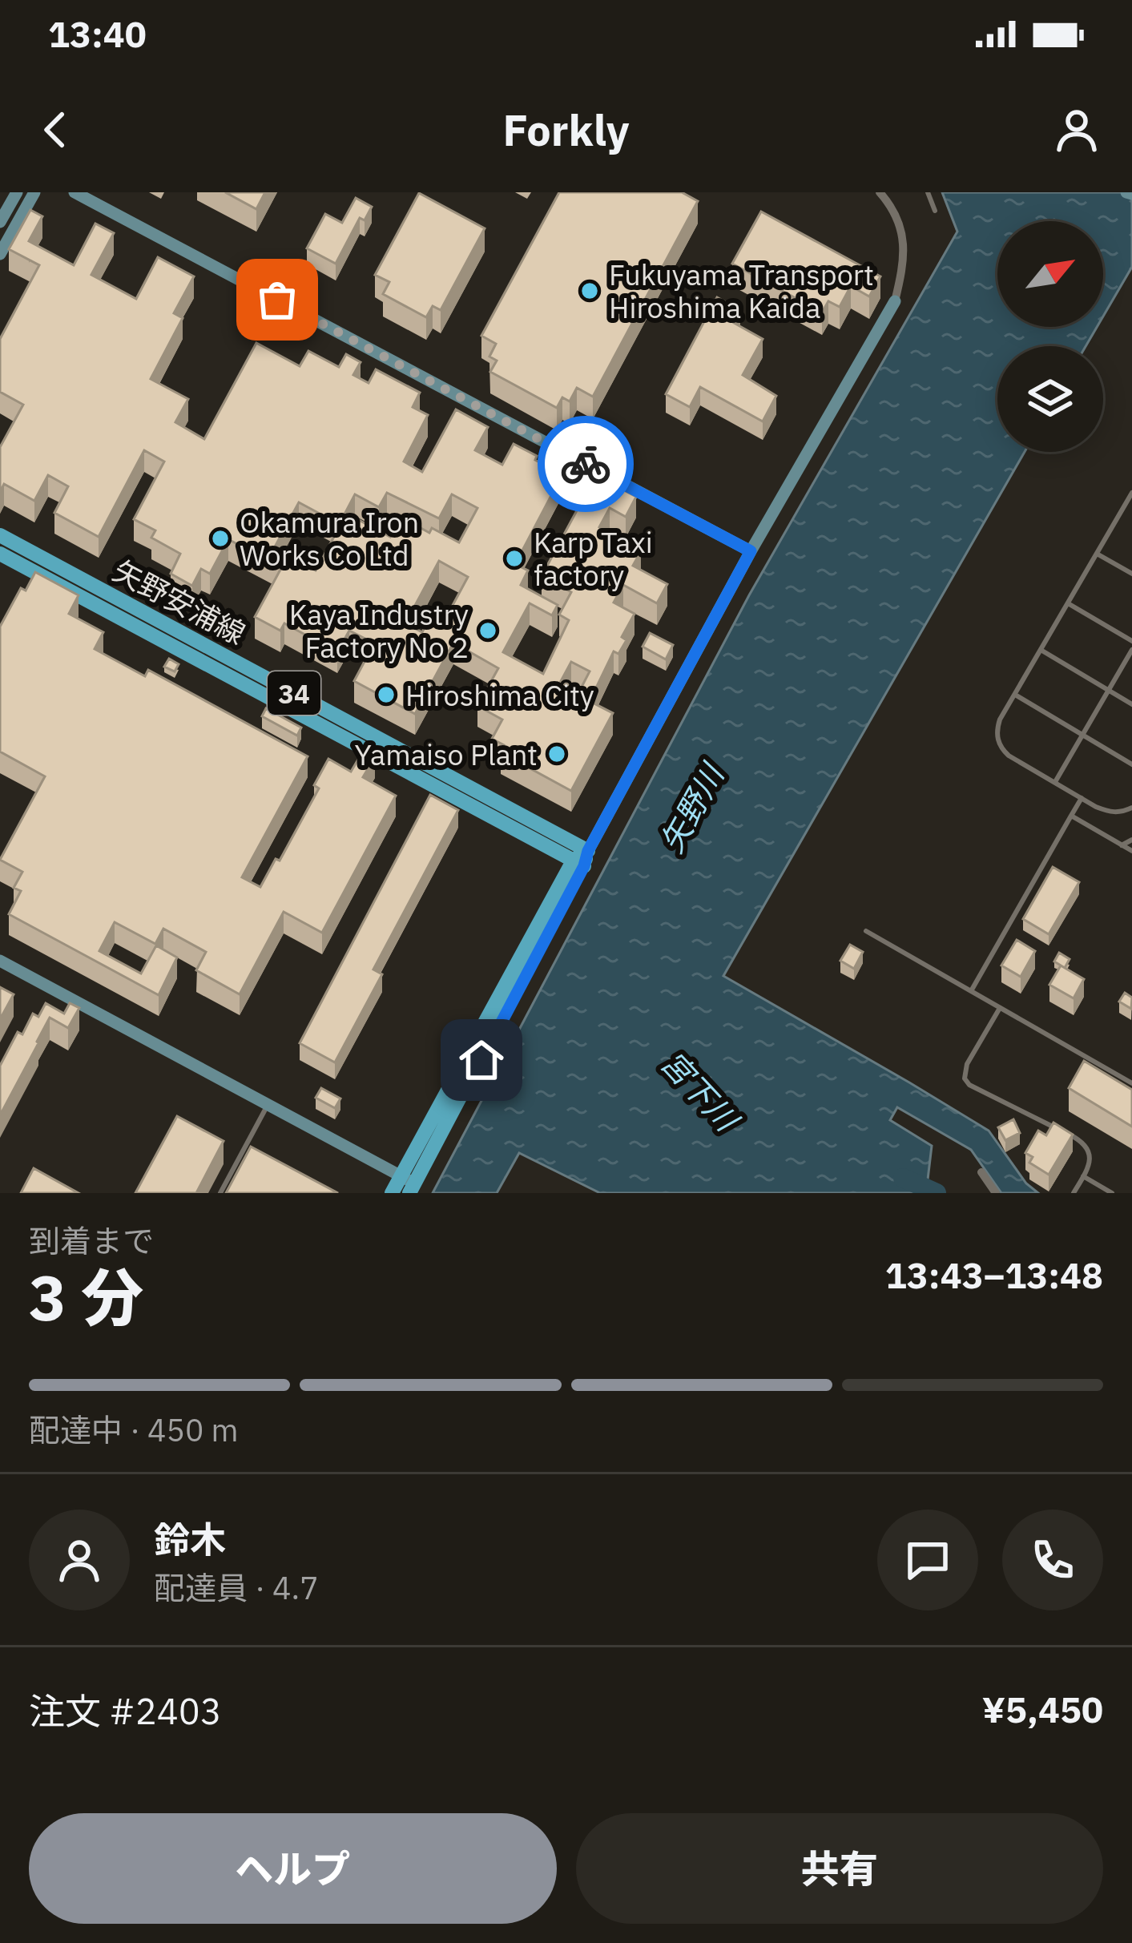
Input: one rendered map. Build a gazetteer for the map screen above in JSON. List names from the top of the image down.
{
  "streets": {
    "main road": ["矢野安浦線", "34"]
  },
  "water": ["矢野川", "宮下川"],
  "places": [
    "Fukuyama Transport Hiroshima Kaida",
    "Okamura Iron Works Co Ltd",
    "Karp Taxi factory",
    "Kaya Industry Factory No 2",
    "Hiroshima City",
    "Yamaiso Plant"
  ],
  "north": "top right",
  "page": {
    "status": "13:40",
    "header": "Forkly",
    "heading": ["3 分", "到着まで", "13:43–13:48"],
    "panel": [
      "鈴木",
      "配達員 · 4.7",
      "注文 #2403",
      "¥5,450"
    ],
    "bar": "配達中 · 450 m",
    "buttons": ["ヘルプ", "共有"]
  }
}
